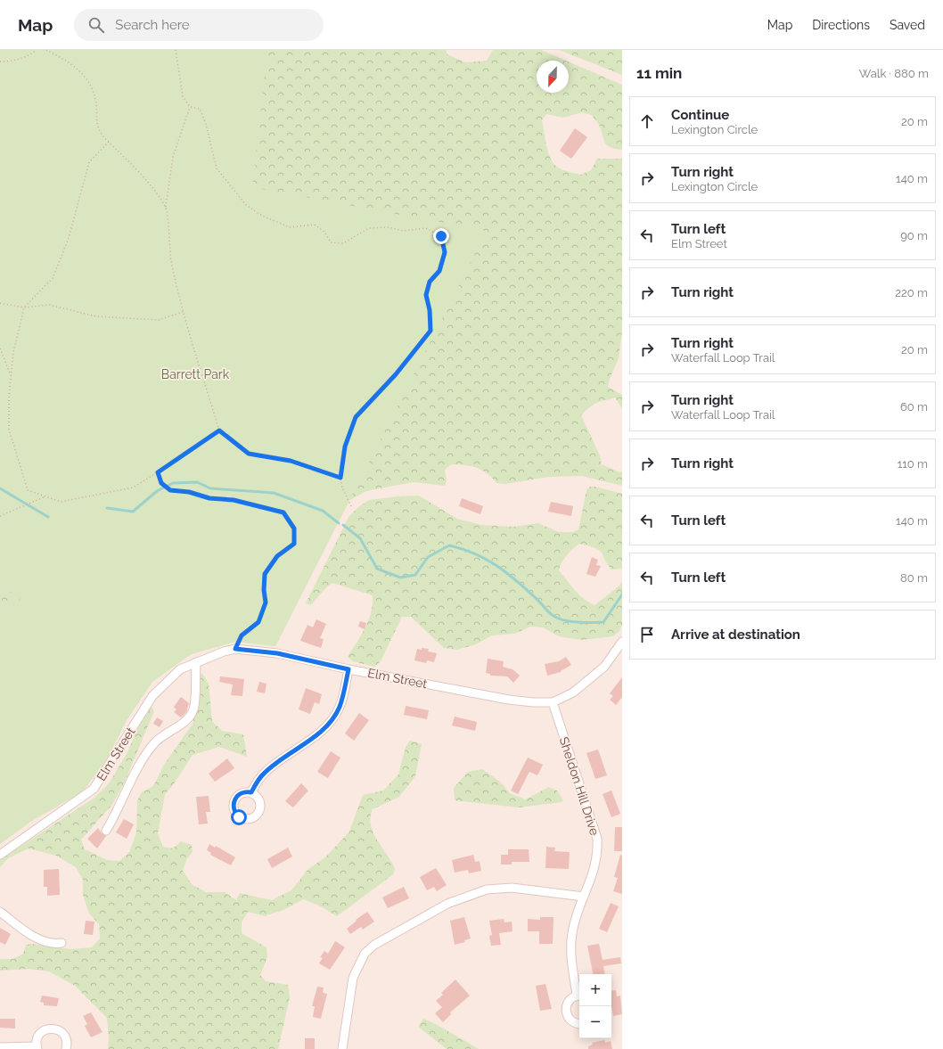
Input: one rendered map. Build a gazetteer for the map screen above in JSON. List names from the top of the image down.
{
  "streets": {
    "street": ["Elm Street", "Sheldon Hill Drive"]
  },
  "crossings": [
    ["Elm Street", "Sheldon Hill Drive"]
  ],
  "parks": ["Barrett Park"],
  "north": "bottom",
  "page": {
    "header": "Map",
    "search": "Search here",
    "nav": ["Map", "Directions", "Saved"],
    "heading": ["11 min", "Walk · 880 m"],
    "list": [
      ["Continue", "Lexington Circle", "20 m"],
      ["Turn right", "Lexington Circle", "140 m"],
      ["Turn left", "Elm Street", "90 m"],
      ["Turn right", "220 m"],
      ["Turn right", "Waterfall Loop Trail", "20 m"],
      ["Turn right", "Waterfall Loop Trail", "60 m"],
      ["Turn right", "110 m"],
      ["Turn left", "140 m"],
      ["Turn left", "80 m"],
      "Arrive at destination"
    ],
    "map_buttons": ["+", "−"]
  }
}
